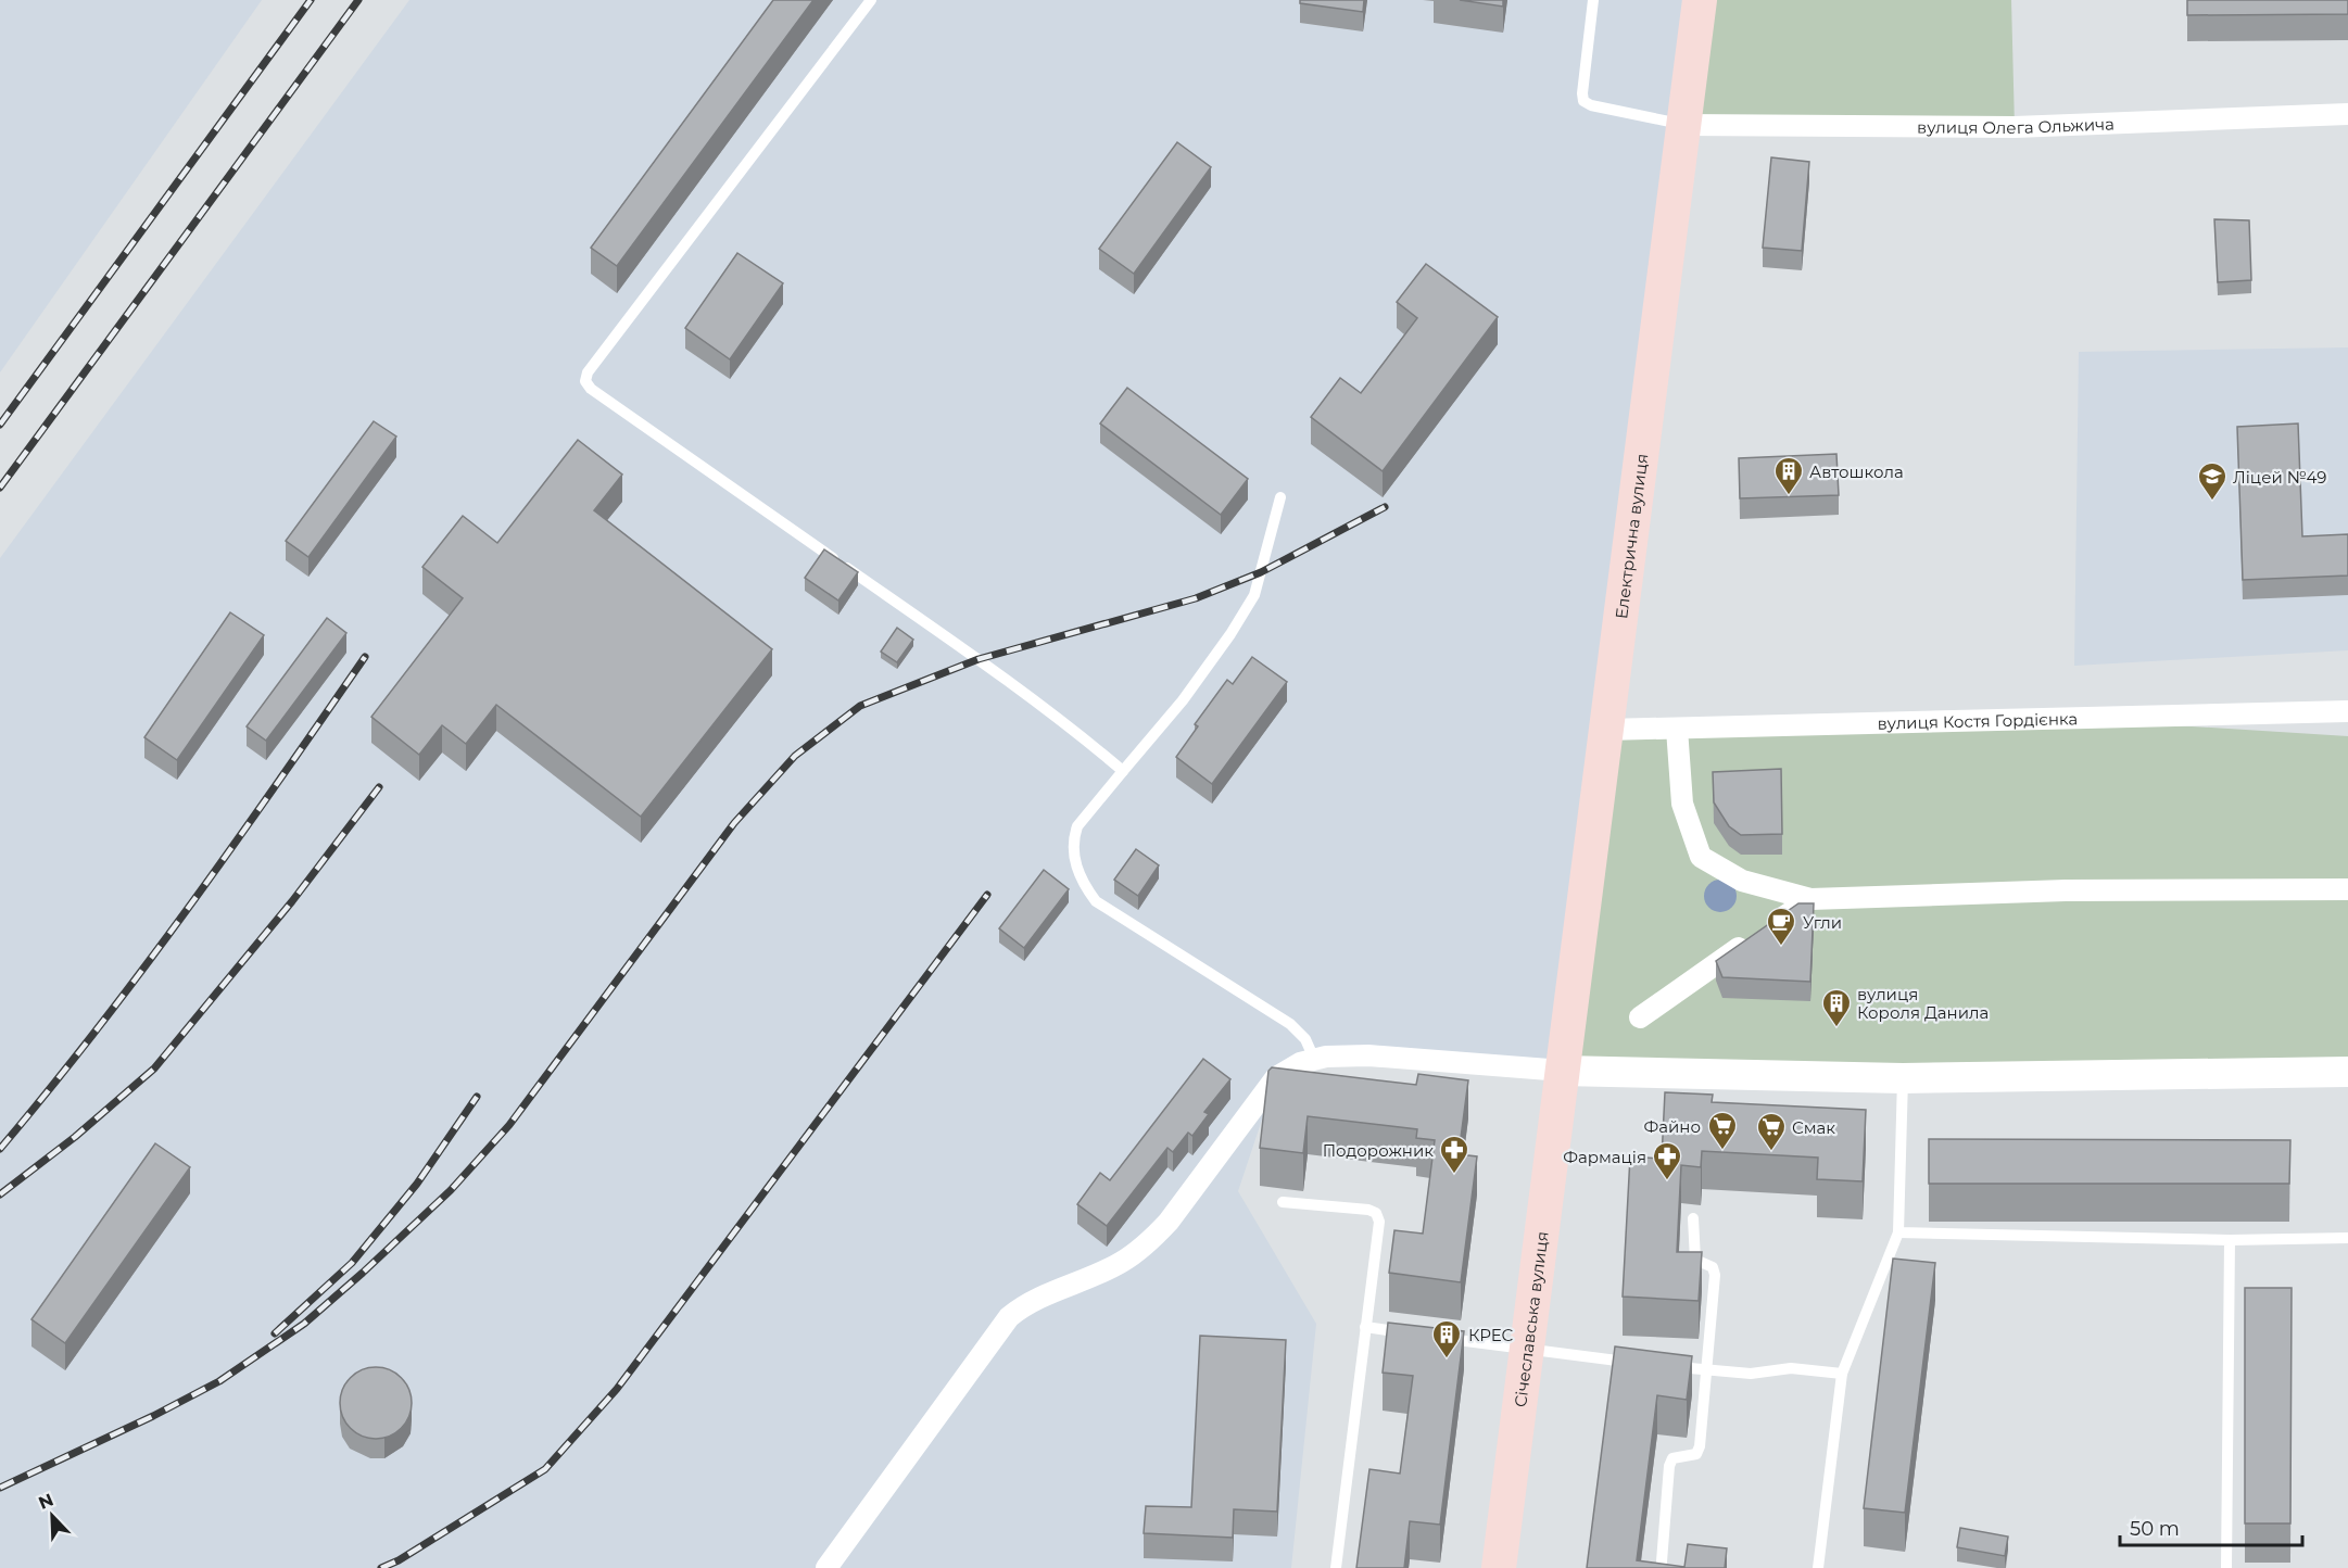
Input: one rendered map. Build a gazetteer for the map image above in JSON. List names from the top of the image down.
{
  "streets": {
    "main road": ["Електрична вулиця", "Січеславська вулиця"],
    "street": ["вулиця Олега Ольжича", "вулиця Костя Гордієнка"]
  },
  "crossings": [
    ["вулиця Олега Ольжича", "Електрична вулиця"],
    ["Електрична вулиця", "вулиця Костя Гордієнка"],
    ["Електрична вулиця", "Січеславська вулиця"]
  ],
  "places": {
    "building": ["Автошкола", "вулиця Короля Данила", "КРЕС"],
    "school or university": ["Ліцей №49"],
    "cafe": ["Угли"],
    "supermarket": ["Файно", "Смак"],
    "pharmacy": ["Подорожник", "Фармація"]
  },
  "scale_bar": "50 m",
  "north": "top left"
}
